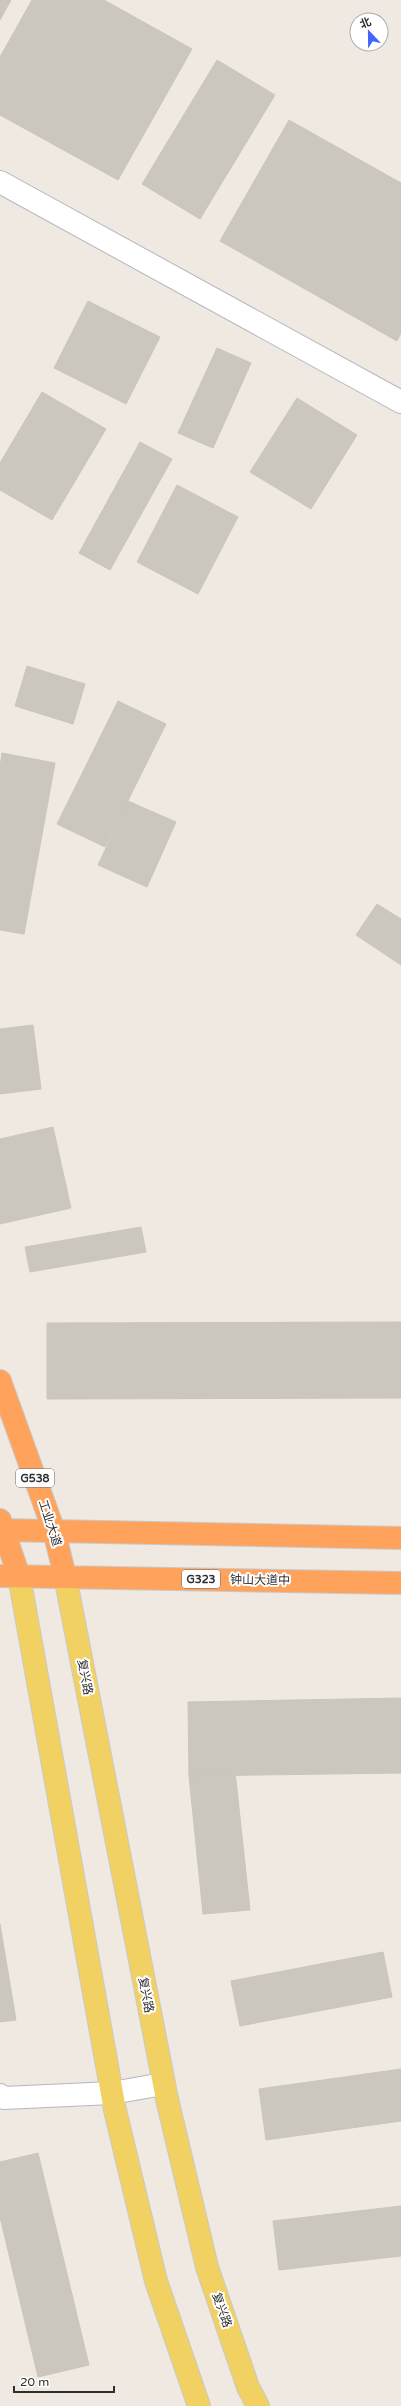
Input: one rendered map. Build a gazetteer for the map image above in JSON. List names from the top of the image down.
{
  "streets": {
    "highway": [
      "G538",
      "工业大道",
      "G323",
      "钟山大道中"
    ],
    "main road": ["复兴路"]
  },
  "crossings": [
    ["工业大道", "钟山大道中"],
    ["工业大道", "复兴路"],
    ["钟山大道中", "复兴路"]
  ],
  "scale_bar": "20 m",
  "north": "top"
}
